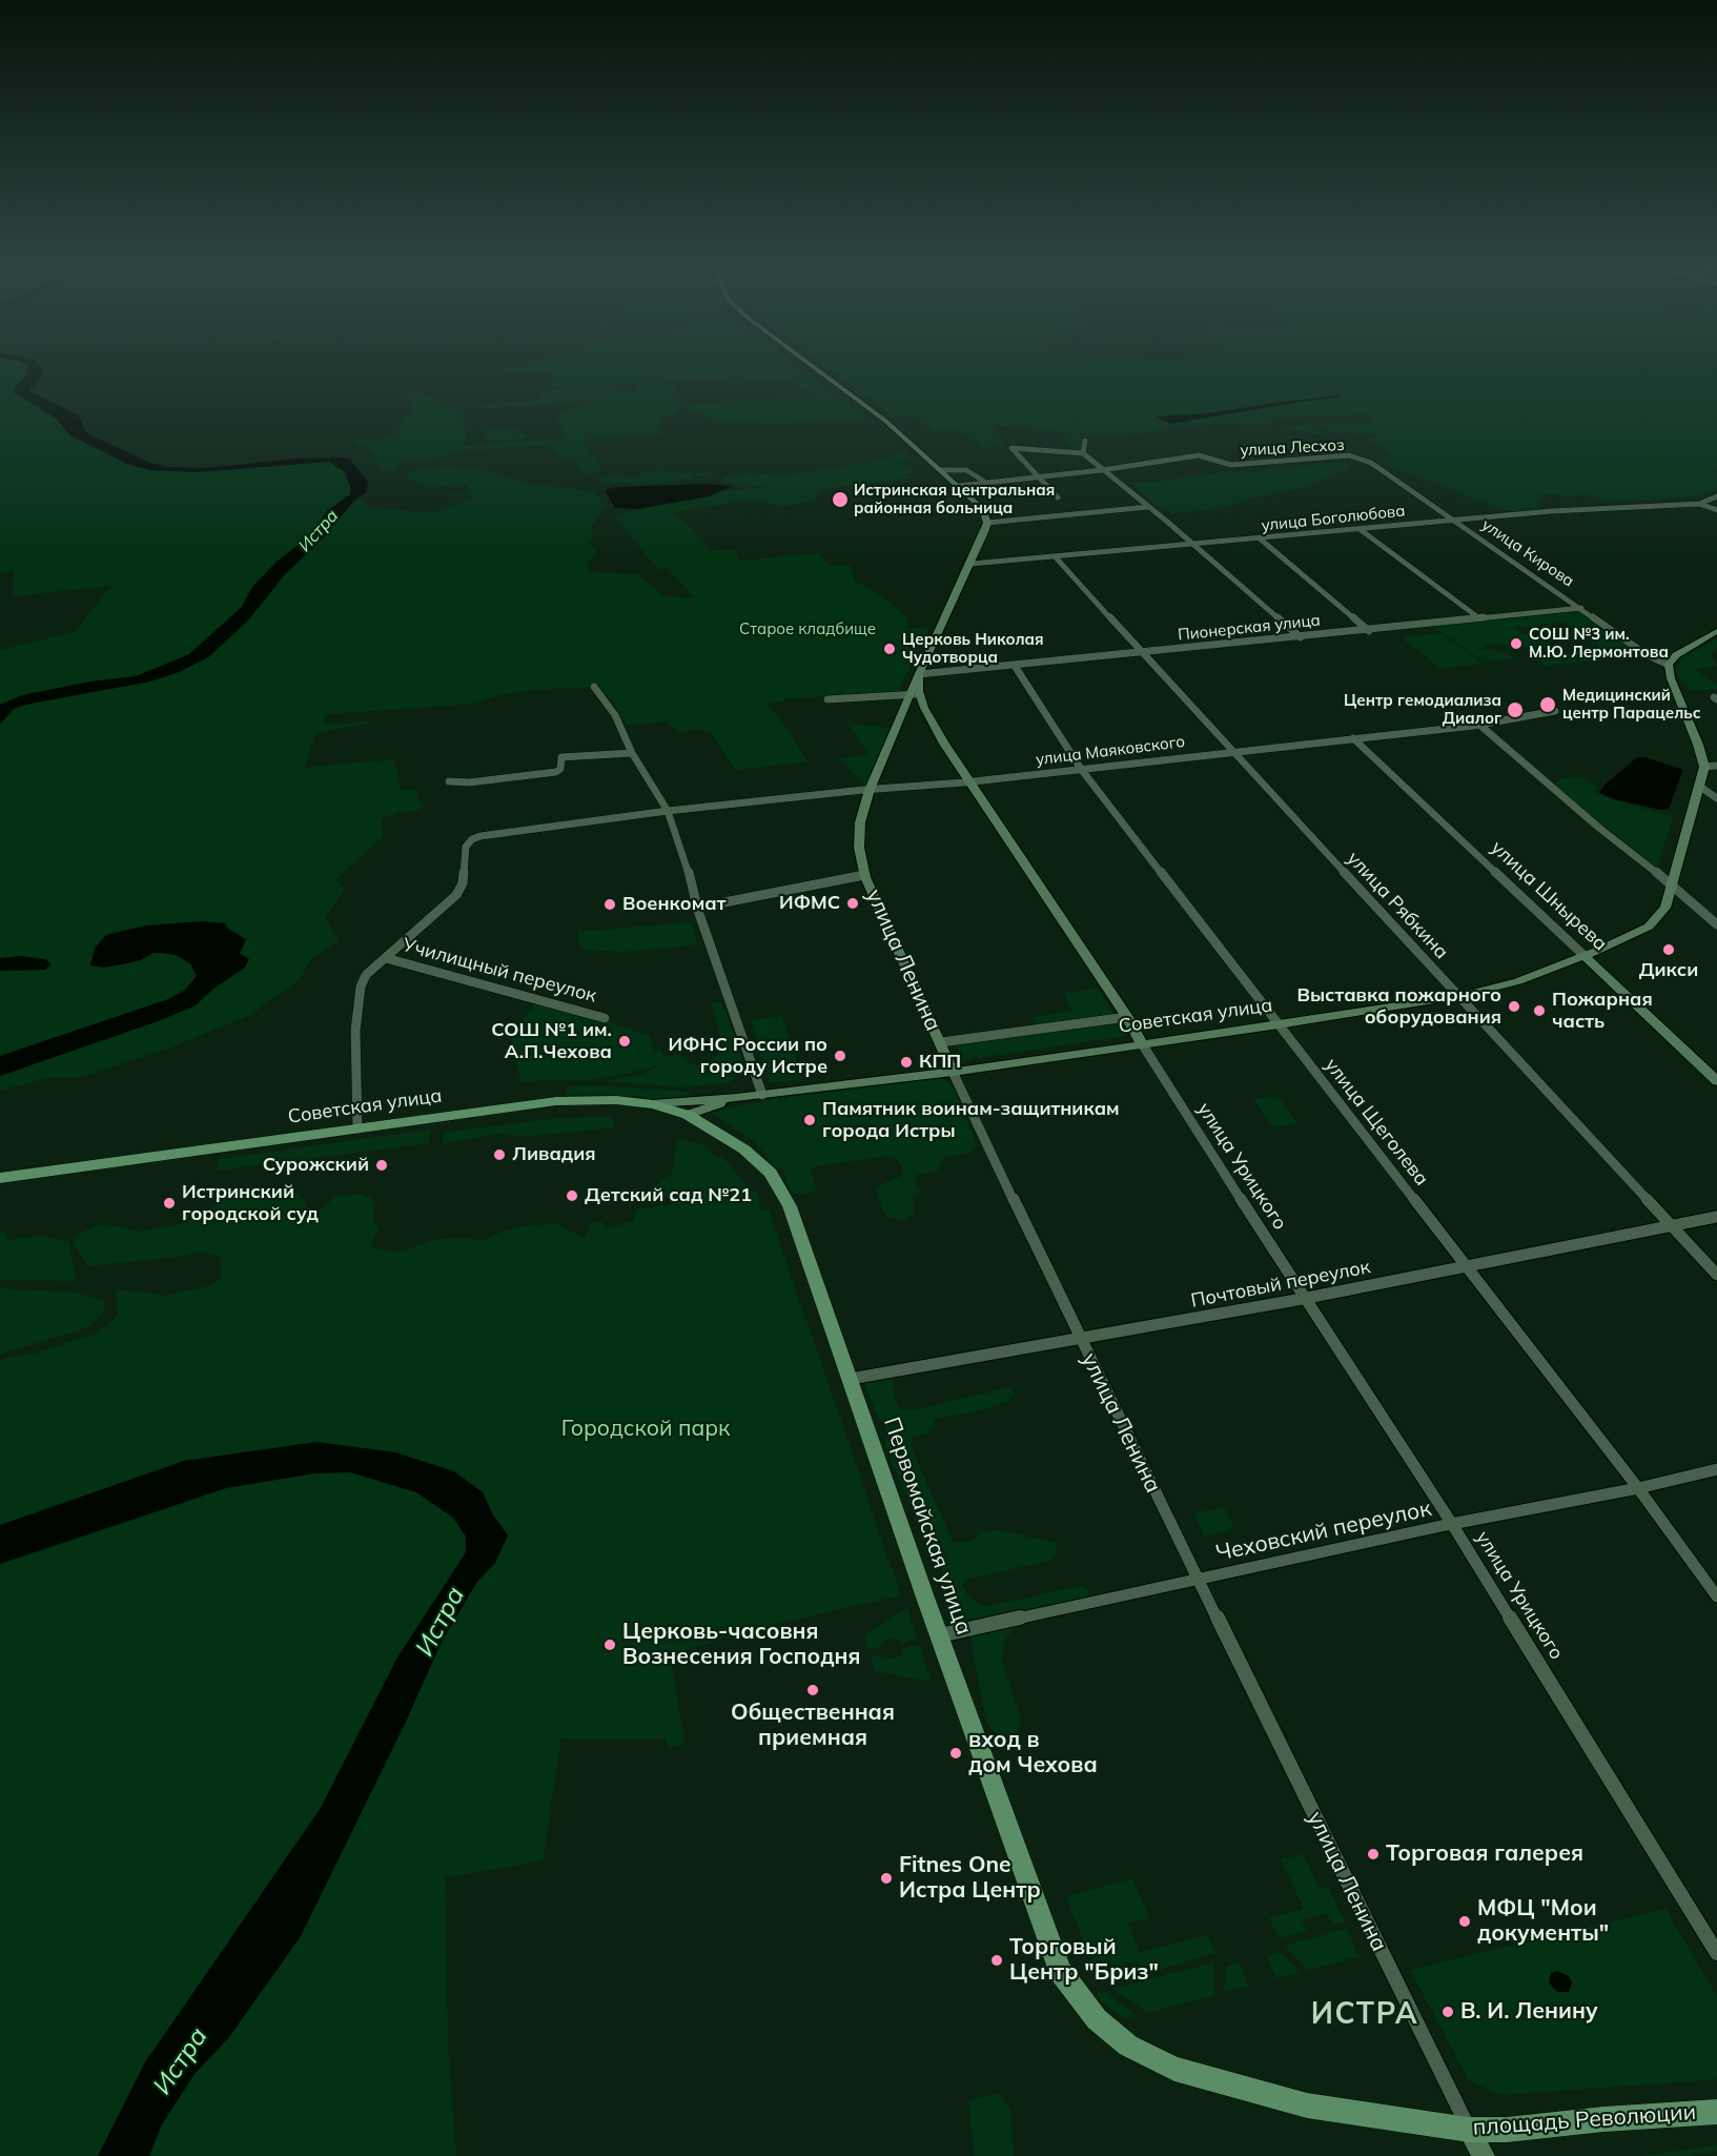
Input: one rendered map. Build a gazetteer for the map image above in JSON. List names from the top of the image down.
{
  "streets": {
    "main road": ["Советская улица", "Первомайская улица", "площадь Революции"],
    "street": [
      "улица Лесхоз",
      "улица Боголюбова",
      "улица Кирова",
      "Пионерская улица",
      "улица Маяковского",
      "улица Шнырева",
      "улица Рябкина",
      "улица Ленина",
      "Училищный переулок",
      "улица Щеголева",
      "улица Урицкого",
      "Почтовый переулок",
      "Чеховский переулок"
    ]
  },
  "crossings": [
    ["улица Лесхоз", "улица Кирова"],
    ["улица Боголюбова", "улица Кирова"],
    ["улица Боголюбова", "улица Рябкина"],
    ["улица Боголюбова", "улица Урицкого"],
    ["улица Кирова", "Пионерская улица"],
    ["улица Кирова", "Советская улица"],
    ["Пионерская улица", "улица Рябкина"],
    ["Пионерская улица", "улица Щеголева"],
    ["Пионерская улица", "улица Урицкого"],
    ["улица Маяковского", "улица Шнырева"],
    ["улица Маяковского", "улица Рябкина"],
    ["улица Маяковского", "улица Ленина"],
    ["улица Маяковского", "Училищный переулок"],
    ["улица Маяковского", "улица Щеголева"],
    ["улица Маяковского", "улица Урицкого"],
    ["улица Шнырева", "Советская улица"],
    ["улица Рябкина", "Советская улица"],
    ["улица Рябкина", "Почтовый переулок"],
    ["улица Ленина", "Советская улица"],
    ["улица Ленина", "улица Урицкого"],
    ["улица Ленина", "Почтовый переулок"],
    ["улица Ленина", "Чеховский переулок"],
    ["улица Ленина", "площадь Революции"],
    ["Советская улица", "улица Щеголева"],
    ["Советская улица", "улица Урицкого"],
    ["Советская улица", "Первомайская улица"],
    ["улица Щеголева", "Почтовый переулок"],
    ["улица Щеголева", "Чеховский переулок"],
    ["улица Урицкого", "Почтовый переулок"],
    ["улица Урицкого", "Чеховский переулок"],
    ["Почтовый переулок", "Первомайская улица"],
    ["Первомайская улица", "Чеховский переулок"],
    ["Первомайская улица", "площадь Революции"]
  ],
  "districts": ["ИСТРА"],
  "water": ["Истра"],
  "parks": ["Старое кладбище", "Городской парк"],
  "places": [
    "Истринская центральная районная больница",
    "СОШ №3 им. М.Ю. Лермонтова",
    "Церковь Николая Чудотворца",
    "Медицинский центр Парацельс",
    "Центр гемодиализа Диалог",
    "ИФМС",
    "Военкомат",
    "Дикси",
    "Выставка пожарного оборудования",
    "Пожарная часть",
    "СОШ №1 им. А.П.Чехова",
    "ИФНС России по городу Истре",
    "КПП",
    "Памятник воинам-защитникам города Истры",
    "Ливадия",
    "Сурожский",
    "Детский сад №21",
    "Истринский городской суд",
    "Церковь-часовня Вознесения Господня",
    "Общественная приемная",
    "вход в дом Чехова",
    "Торговая галерея",
    "Fitnes One Истра Центр",
    "МФЦ \"Мои документы\"",
    "Торговый Центр \"Бриз\"",
    "В. И. Ленину"
  ]
}
